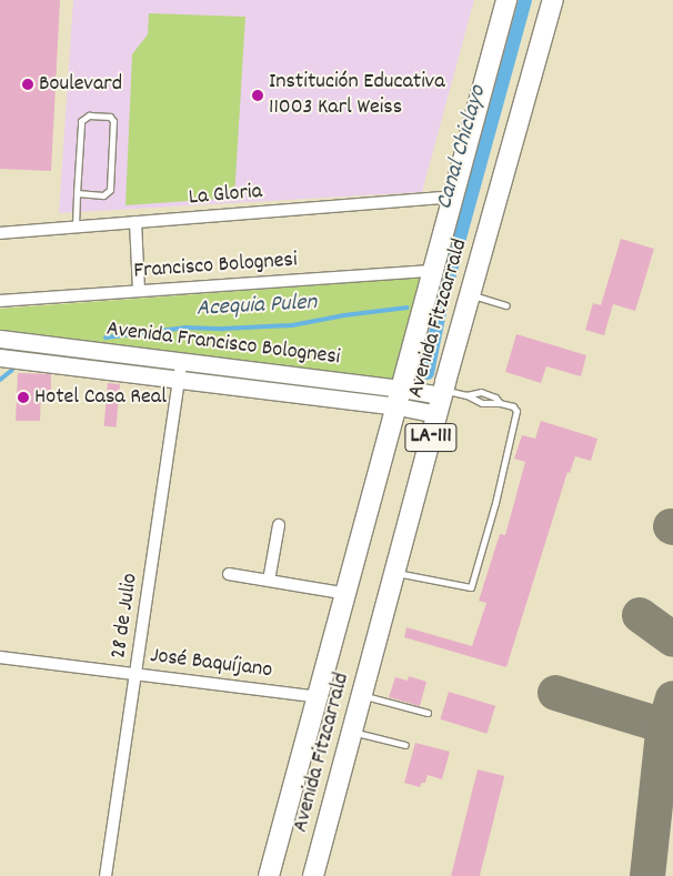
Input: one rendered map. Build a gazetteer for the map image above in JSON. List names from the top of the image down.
{
  "streets": {
    "highway": ["Avenida Fitzcarrald", "LA-111"],
    "main road": ["Avenida Francisco Bolognesi"],
    "street": [
      "La Gloria",
      "Francisco Bolognesi",
      "28 de Julio",
      "José Baquíjano"
    ]
  },
  "crossings": [
    ["La Gloria", "Avenida Fitzcarrald"],
    ["Francisco Bolognesi", "Avenida Fitzcarrald"],
    ["Avenida Fitzcarrald", "Avenida Francisco Bolognesi"],
    ["Avenida Fitzcarrald", "José Baquíjano"],
    ["Avenida Francisco Bolognesi", "28 de Julio"],
    ["28 de Julio", "José Baquíjano"]
  ],
  "water": ["Canal Chiclayo", "Acequia Pulen"],
  "places": ["Boulevard", "Institución Educativa 11003 Karl Weiss", "Hotel Casa Real"]
}
